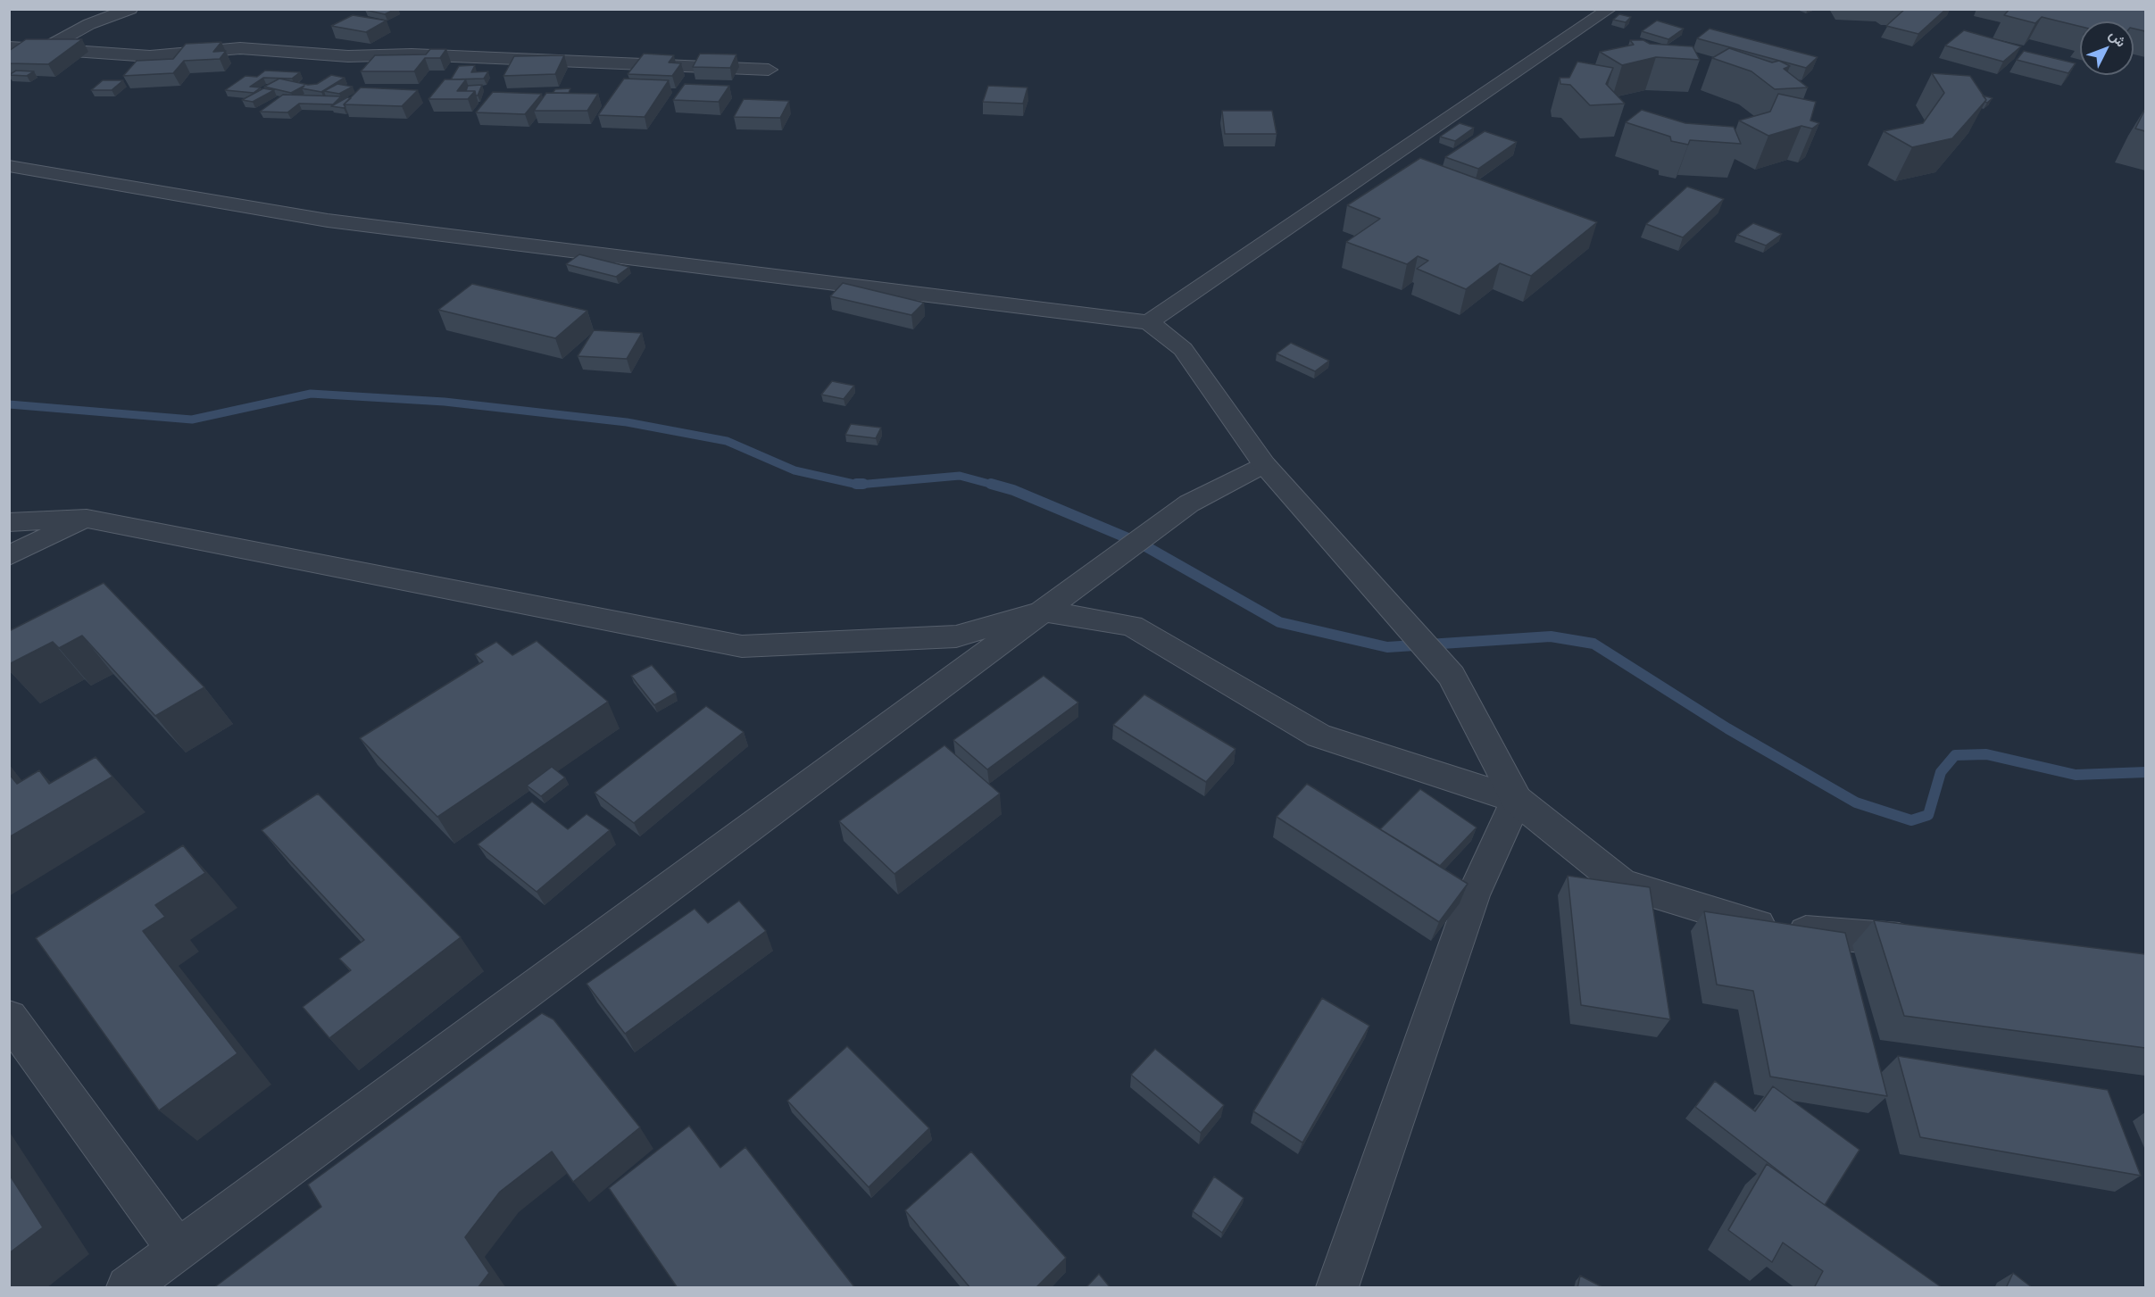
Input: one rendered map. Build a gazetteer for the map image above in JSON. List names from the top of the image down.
{
  "north": "top right"
}
